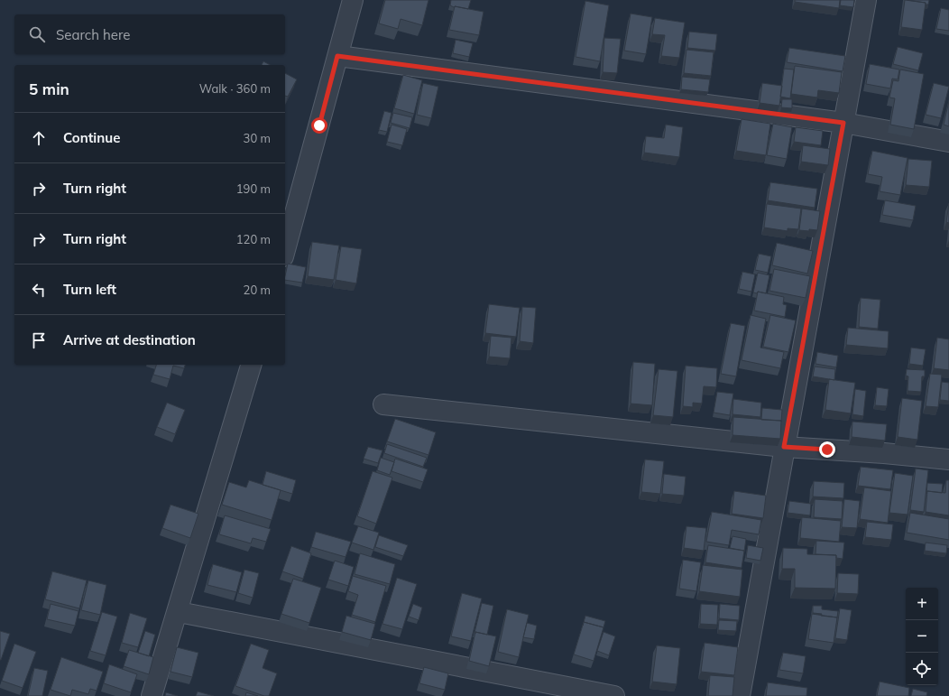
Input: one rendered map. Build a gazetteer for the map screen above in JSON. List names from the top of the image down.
{
  "page": {
    "search": "Search here",
    "heading": ["5 min", "Walk · 360 m"],
    "list": [
      ["Continue", "30 m"],
      ["Turn right", "190 m"],
      ["Turn right", "120 m"],
      ["Turn left", "20 m"],
      "Arrive at destination"
    ],
    "map_buttons": ["+", "−"]
  }
}
